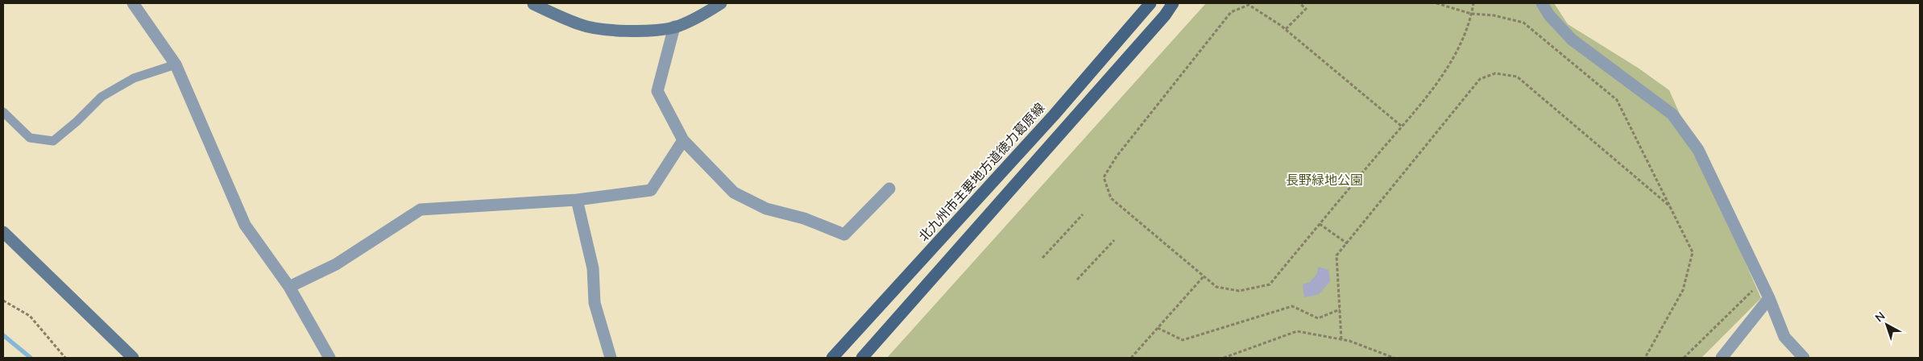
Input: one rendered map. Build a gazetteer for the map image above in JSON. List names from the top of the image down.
{
  "streets": {
    "main road": ["北九州市主要地方道徳力葛原線"]
  },
  "parks": ["長野緑地公園"],
  "north": "top left"
}
